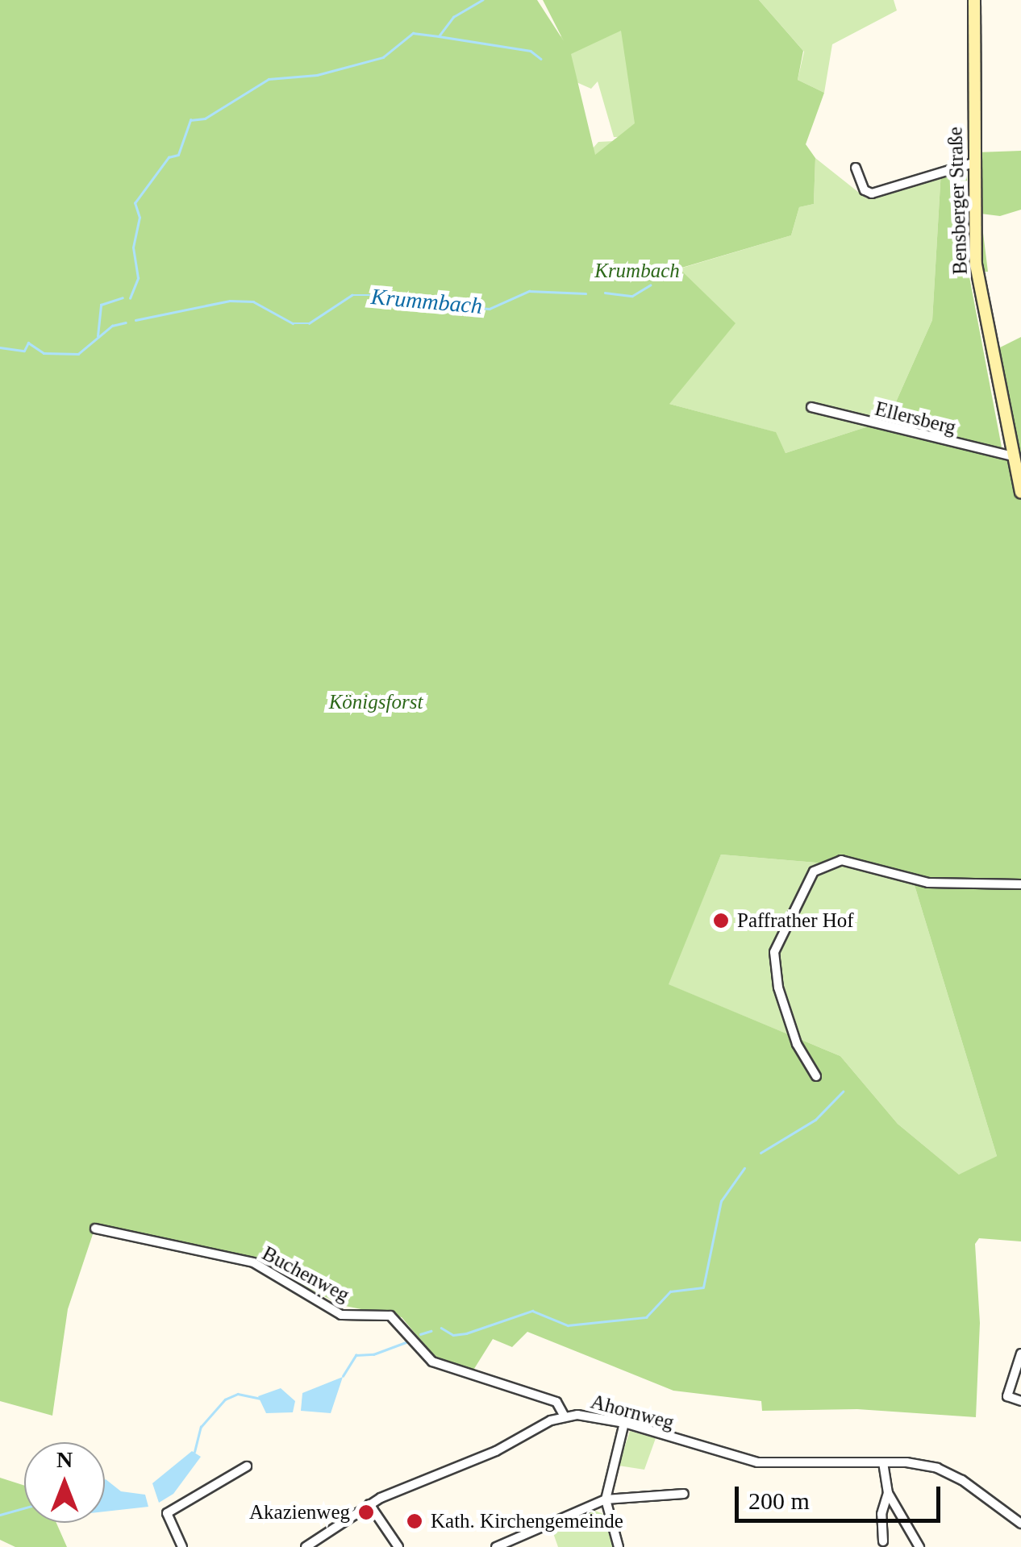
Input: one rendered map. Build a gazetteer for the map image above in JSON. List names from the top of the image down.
{
  "streets": {
    "main road": ["Bensberger Straße"],
    "street": ["Ellersberg", "Buchenweg", "Ahornweg"]
  },
  "crossings": [
    ["Bensberger Straße", "Ellersberg"],
    ["Buchenweg", "Ahornweg"]
  ],
  "water": ["Krummbach"],
  "parks": ["Krumbach", "Königsforst"],
  "places": ["Paffrather Hof", "Akazienweg", "Kath. Kirchengemeinde"],
  "scale_bar": "200 m",
  "north": "top"
}
